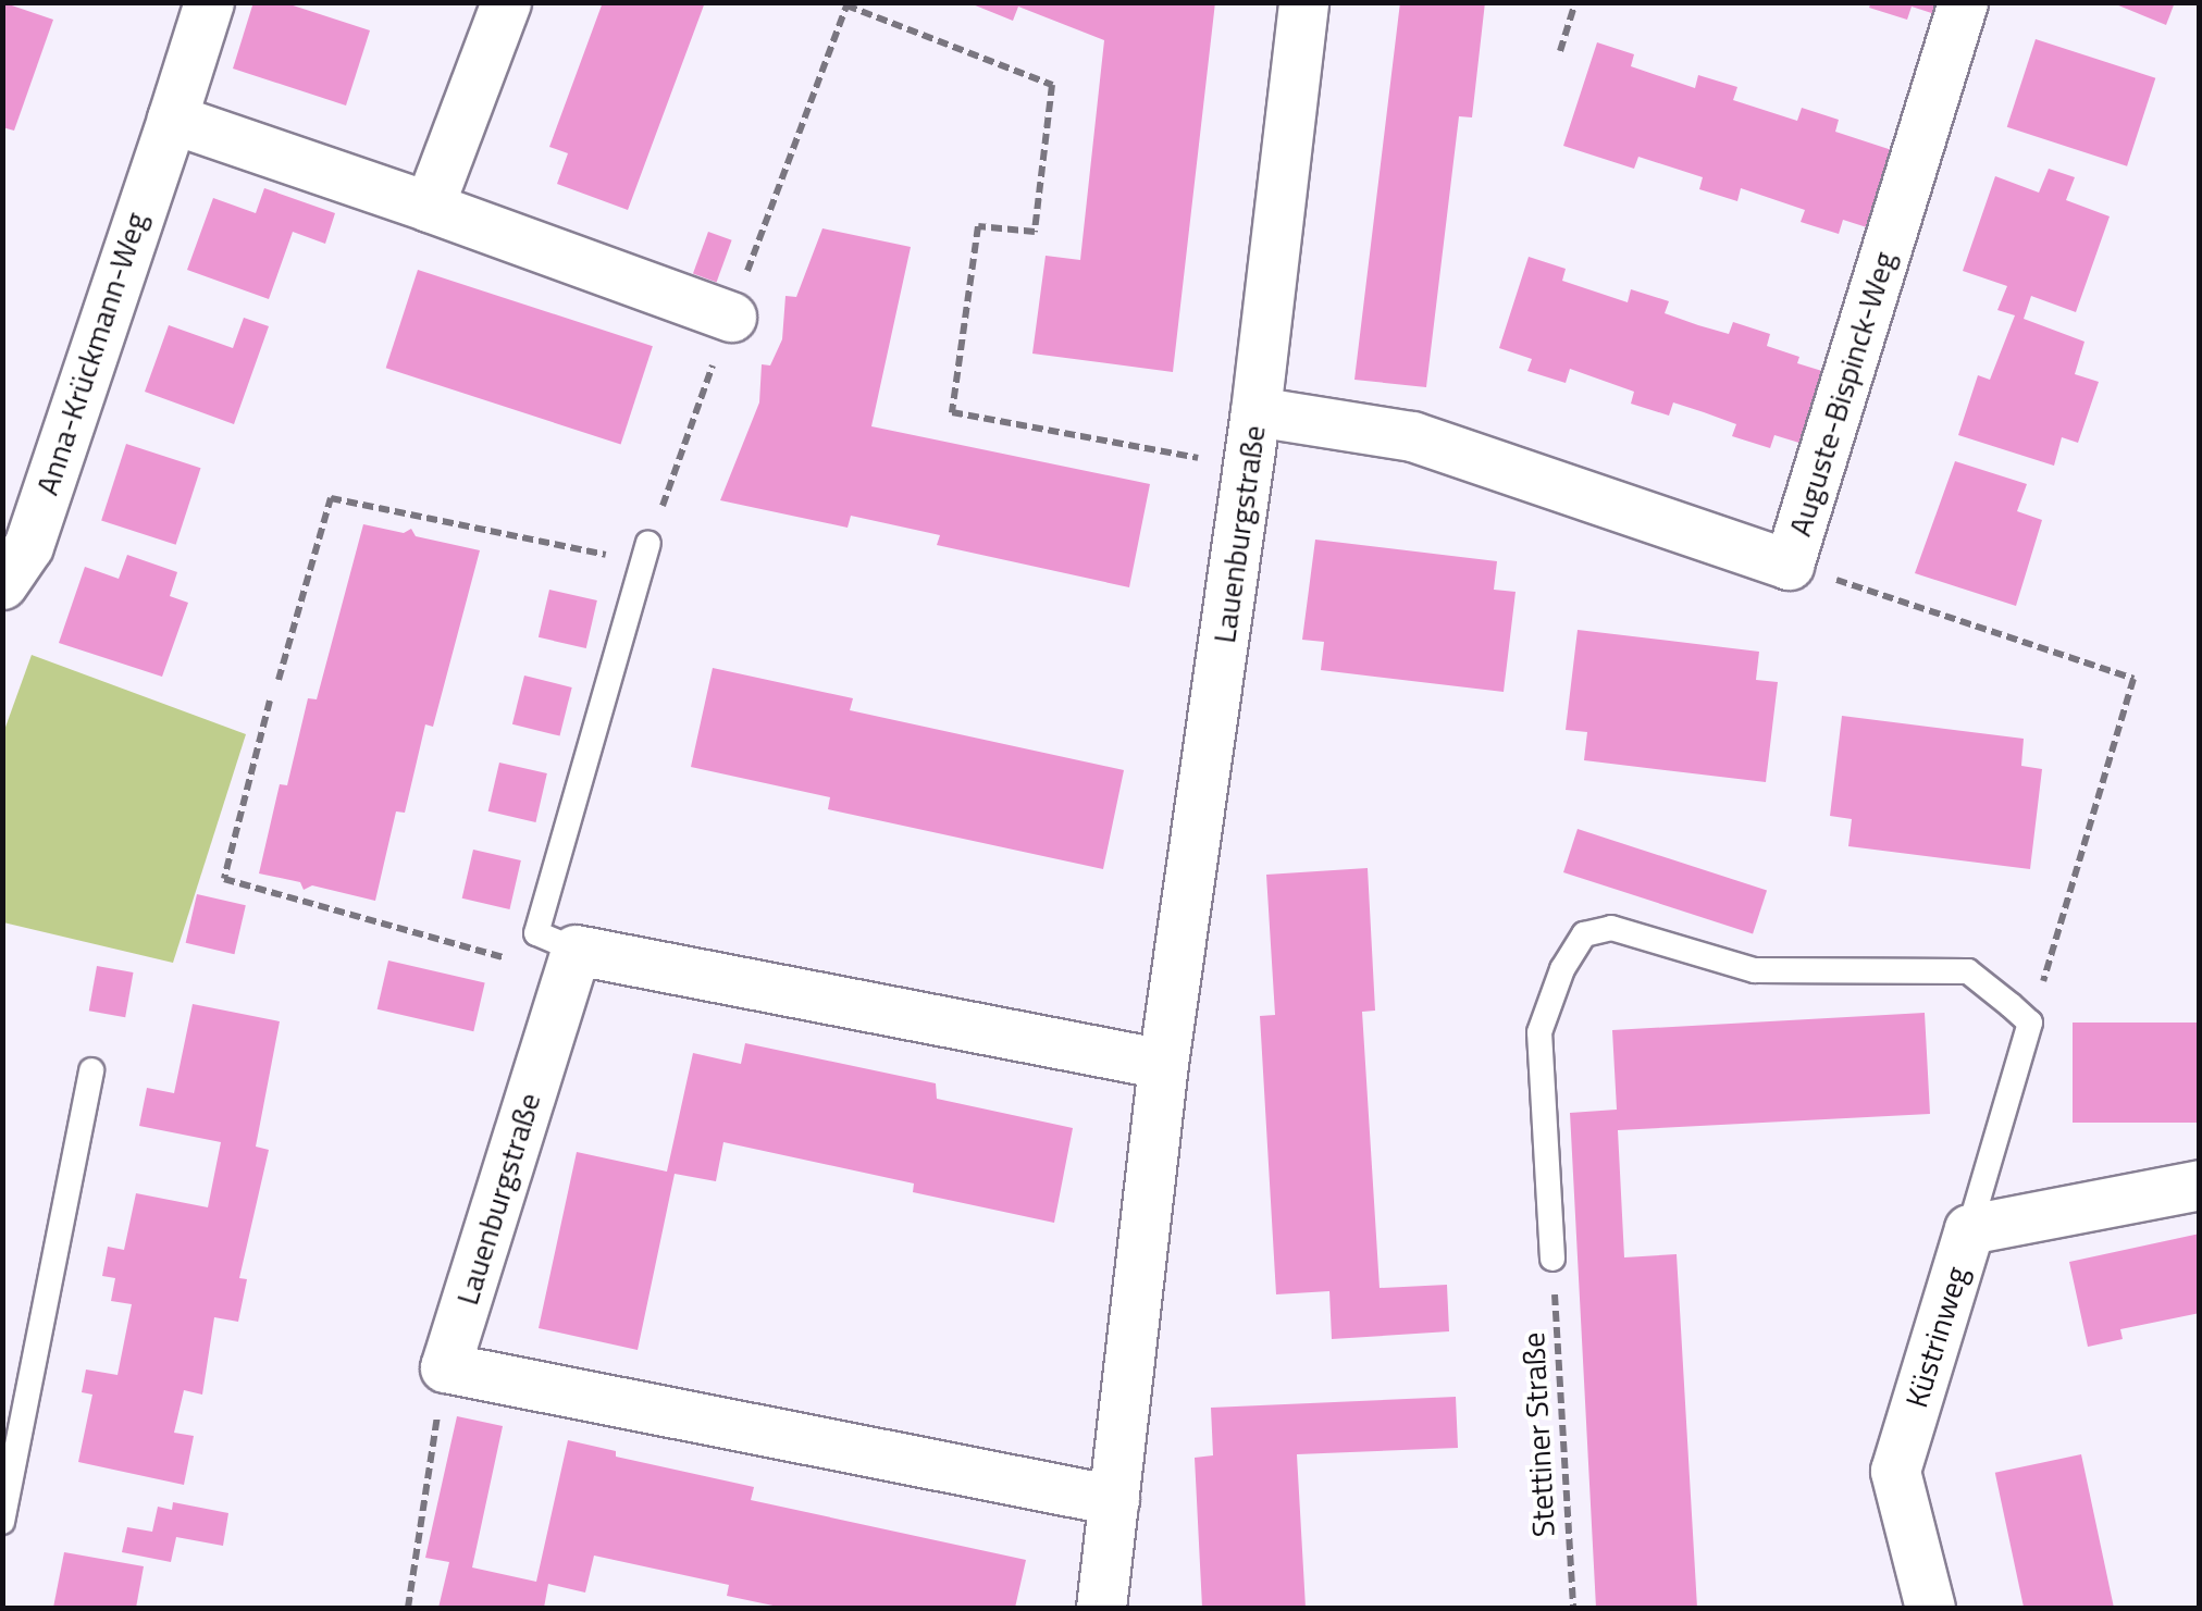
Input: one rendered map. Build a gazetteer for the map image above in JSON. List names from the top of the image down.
{
  "streets": {
    "street": [
      "Anna-Krückmann-Weg",
      "Auguste-Bispinck-Weg",
      "Lauenburgstraße",
      "Küstrinweg"
    ],
    "path": ["Stettiner Straße"]
  },
  "crossings": [
    ["Auguste-Bispinck-Weg", "Lauenburgstraße"]
  ]
}
